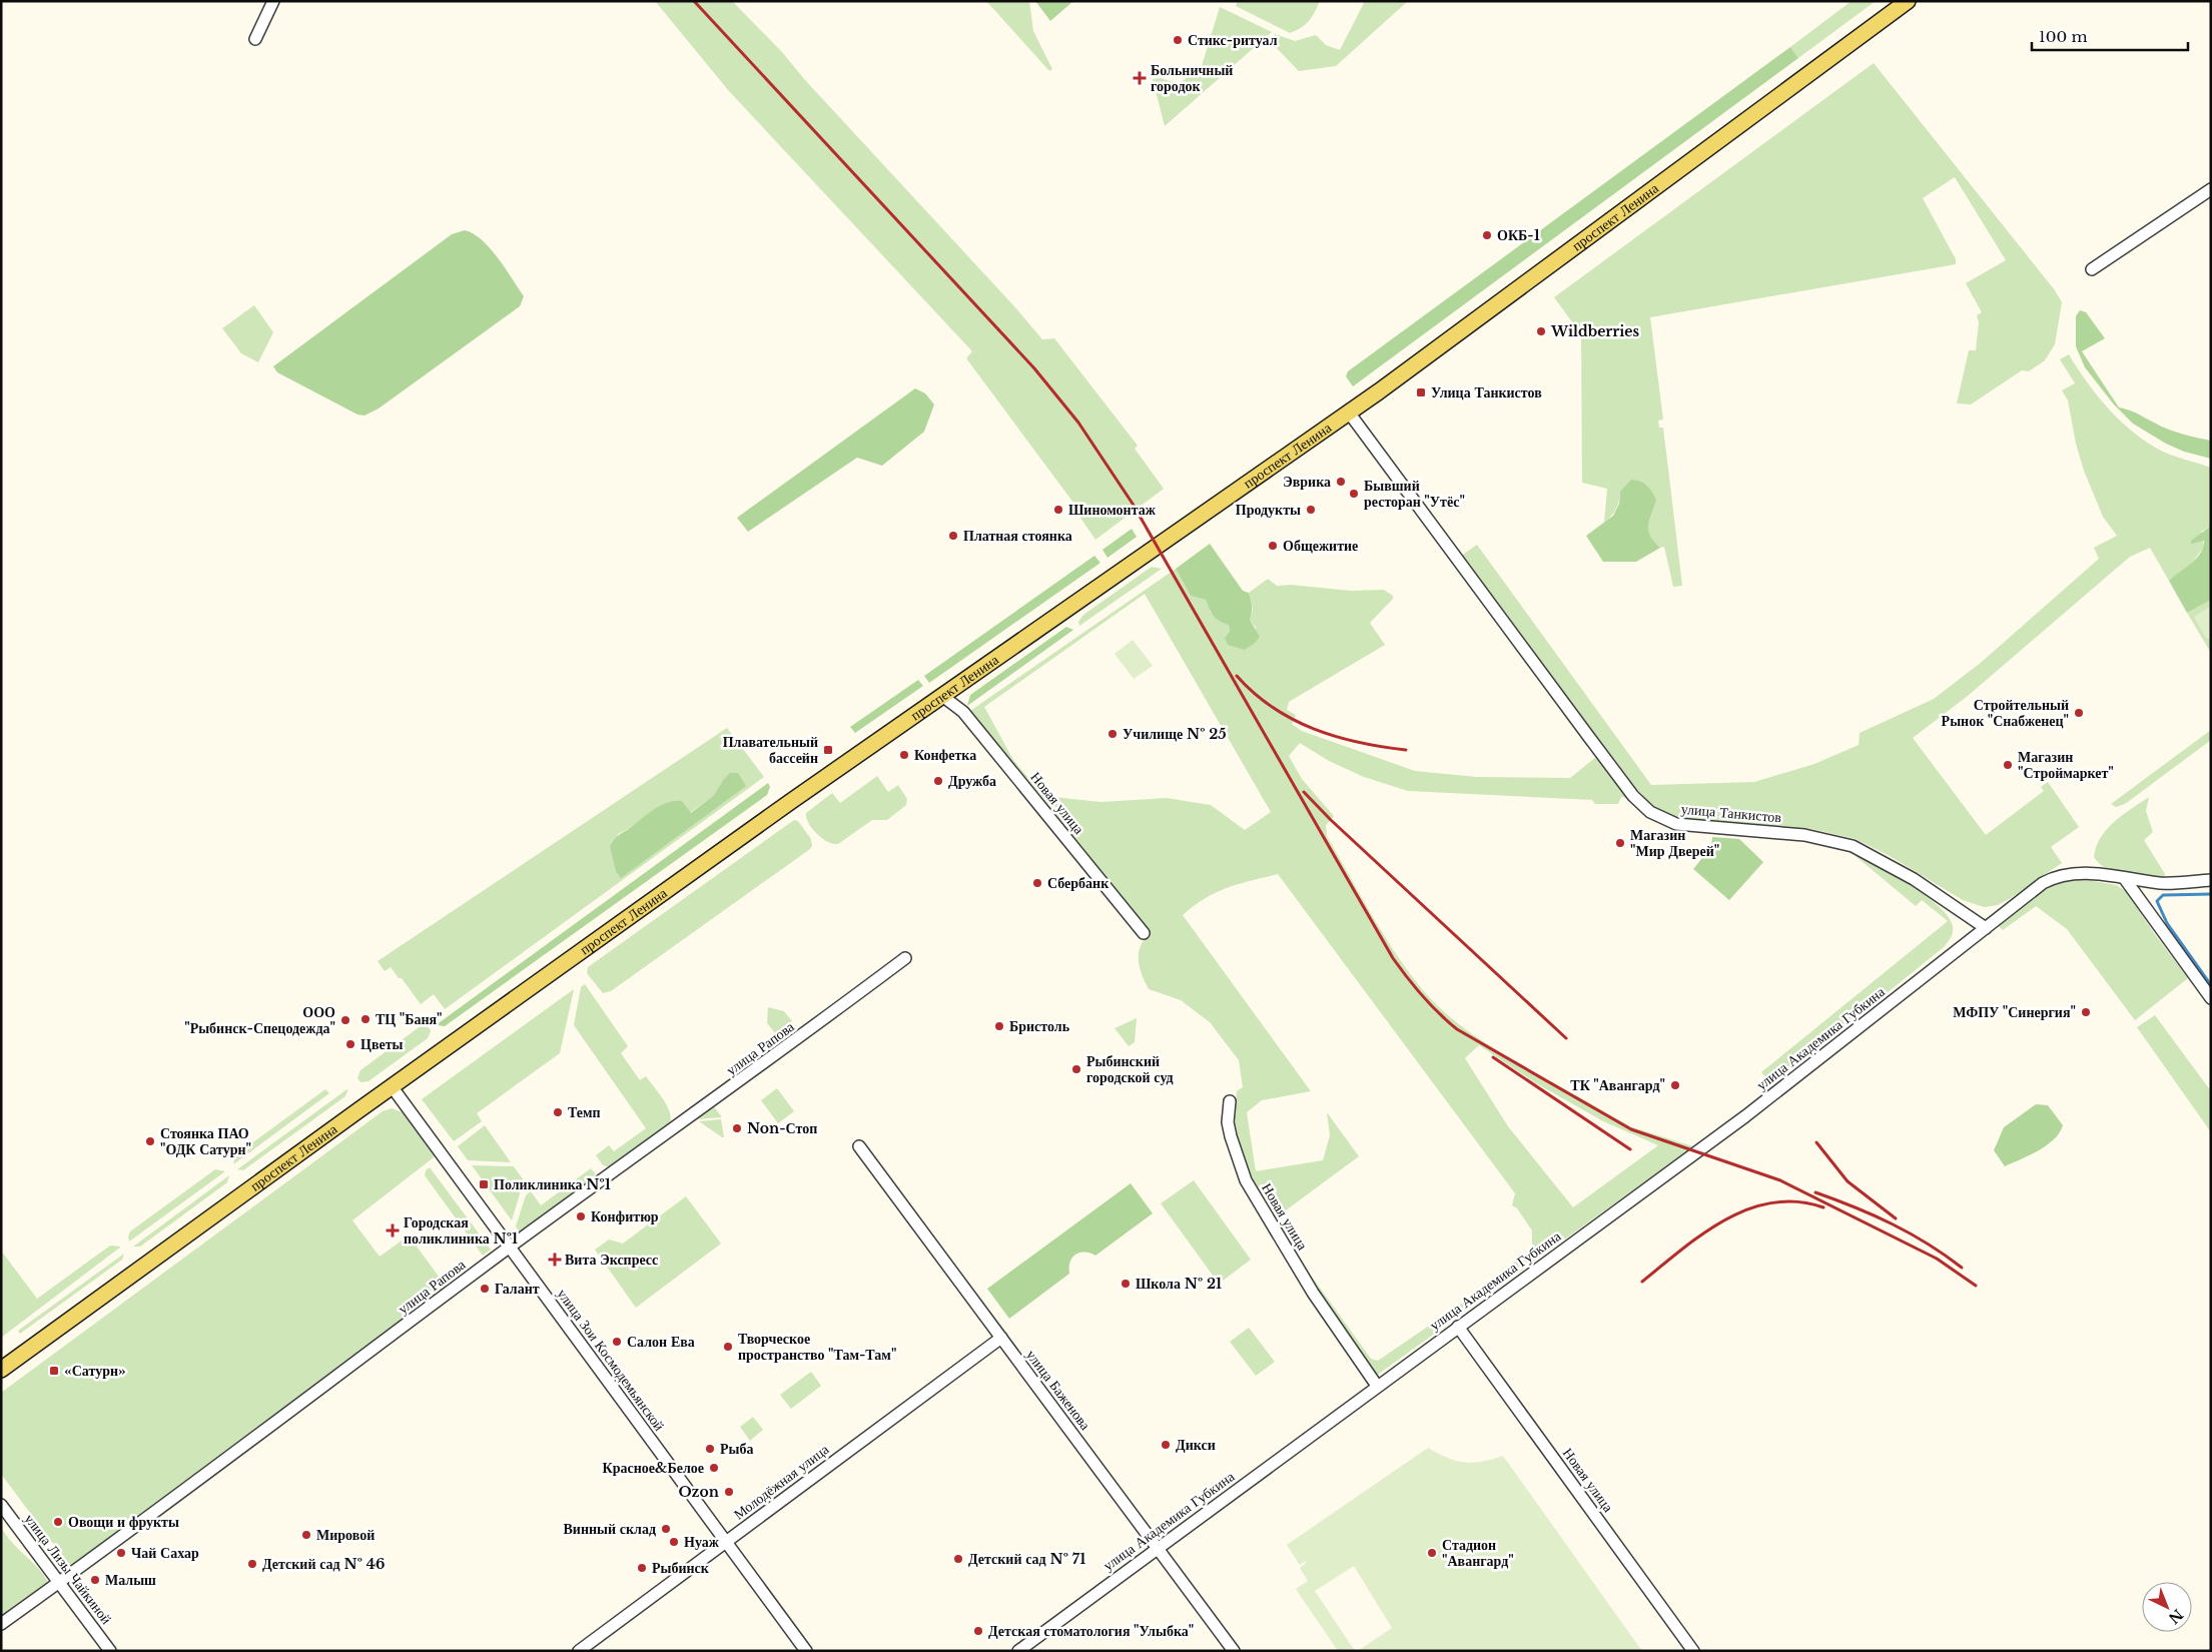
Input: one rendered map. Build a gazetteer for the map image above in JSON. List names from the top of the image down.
{
  "streets": {
    "main road": ["проспект Ленина"],
    "street": [
      "Новая улица",
      "улица Танкистов",
      "улица Академика Губкина",
      "улица Рапова",
      "улица Зои Космодемьянской",
      "улица Баженова",
      "Молодёжная улица",
      "улица Лизы Чайкиной"
    ]
  },
  "crossings": [
    ["проспект Ленина", "Новая улица"],
    ["проспект Ленина", "улица Танкистов"],
    ["проспект Ленина", "улица Зои Космодемьянской"],
    ["Новая улица", "улица Академика Губкина"],
    ["улица Танкистов", "улица Академика Губкина"],
    ["улица Академика Губкина", "улица Баженова"],
    ["улица Рапова", "улица Зои Космодемьянской"],
    ["улица Рапова", "улица Лизы Чайкиной"],
    ["улица Зои Космодемьянской", "Молодёжная улица"],
    ["улица Баженова", "Молодёжная улица"]
  ],
  "places": {
    "other": [
      "Стикс-ритуал",
      "ОКБ-1",
      "Wildberries",
      "Эврика",
      "Бывший ресторан \"Утёс\"",
      "Шиномонтаж",
      "Продукты",
      "Платная стоянка",
      "Общежитие",
      "Стройтельный Рынок \"Снабженец\"",
      "Училище № 25",
      "Конфетка",
      "Магазин \"Строймаркет\"",
      "Дружба",
      "Магазин \"Мир Дверей\"",
      "Сбербанк",
      "МФПУ \"Синергия\"",
      "ТЦ \"Баня\"",
      "ООО \"Рыбинск-Спецодежда\"",
      "Бристоль",
      "Цветы",
      "Рыбинский городской суд",
      "ТК \"Авангард\"",
      "Темп",
      "Non-Стоп",
      "Стоянка ПАО \"ОДК Сатурн\"",
      "Конфитюр",
      "Школа № 21",
      "Галант",
      "Салон Ева",
      "Творческое пространство \"Там-Там\"",
      "Дикси",
      "Рыба",
      "Красное&Белое",
      "Ozon",
      "Овощи и фрукты",
      "Винный склад",
      "Мировой",
      "Нуаж",
      "Чай Сахар",
      "Стадион \"Авангард\"",
      "Детский сад № 71",
      "Детский сад № 46",
      "Рыбинск",
      "Малыш",
      "Детская стоматология \"Улыбка\""
    ],
    "health": ["Больничный городок", "Городская поликлиника №1", "Вита Экспресс"],
    "transit": [
      "Улица Танкистов",
      "Плавательный бассейн",
      "Поликлиника №1",
      "«Сатурн»"
    ]
  },
  "scale_bar": "100 m",
  "north": "bottom right"
}
